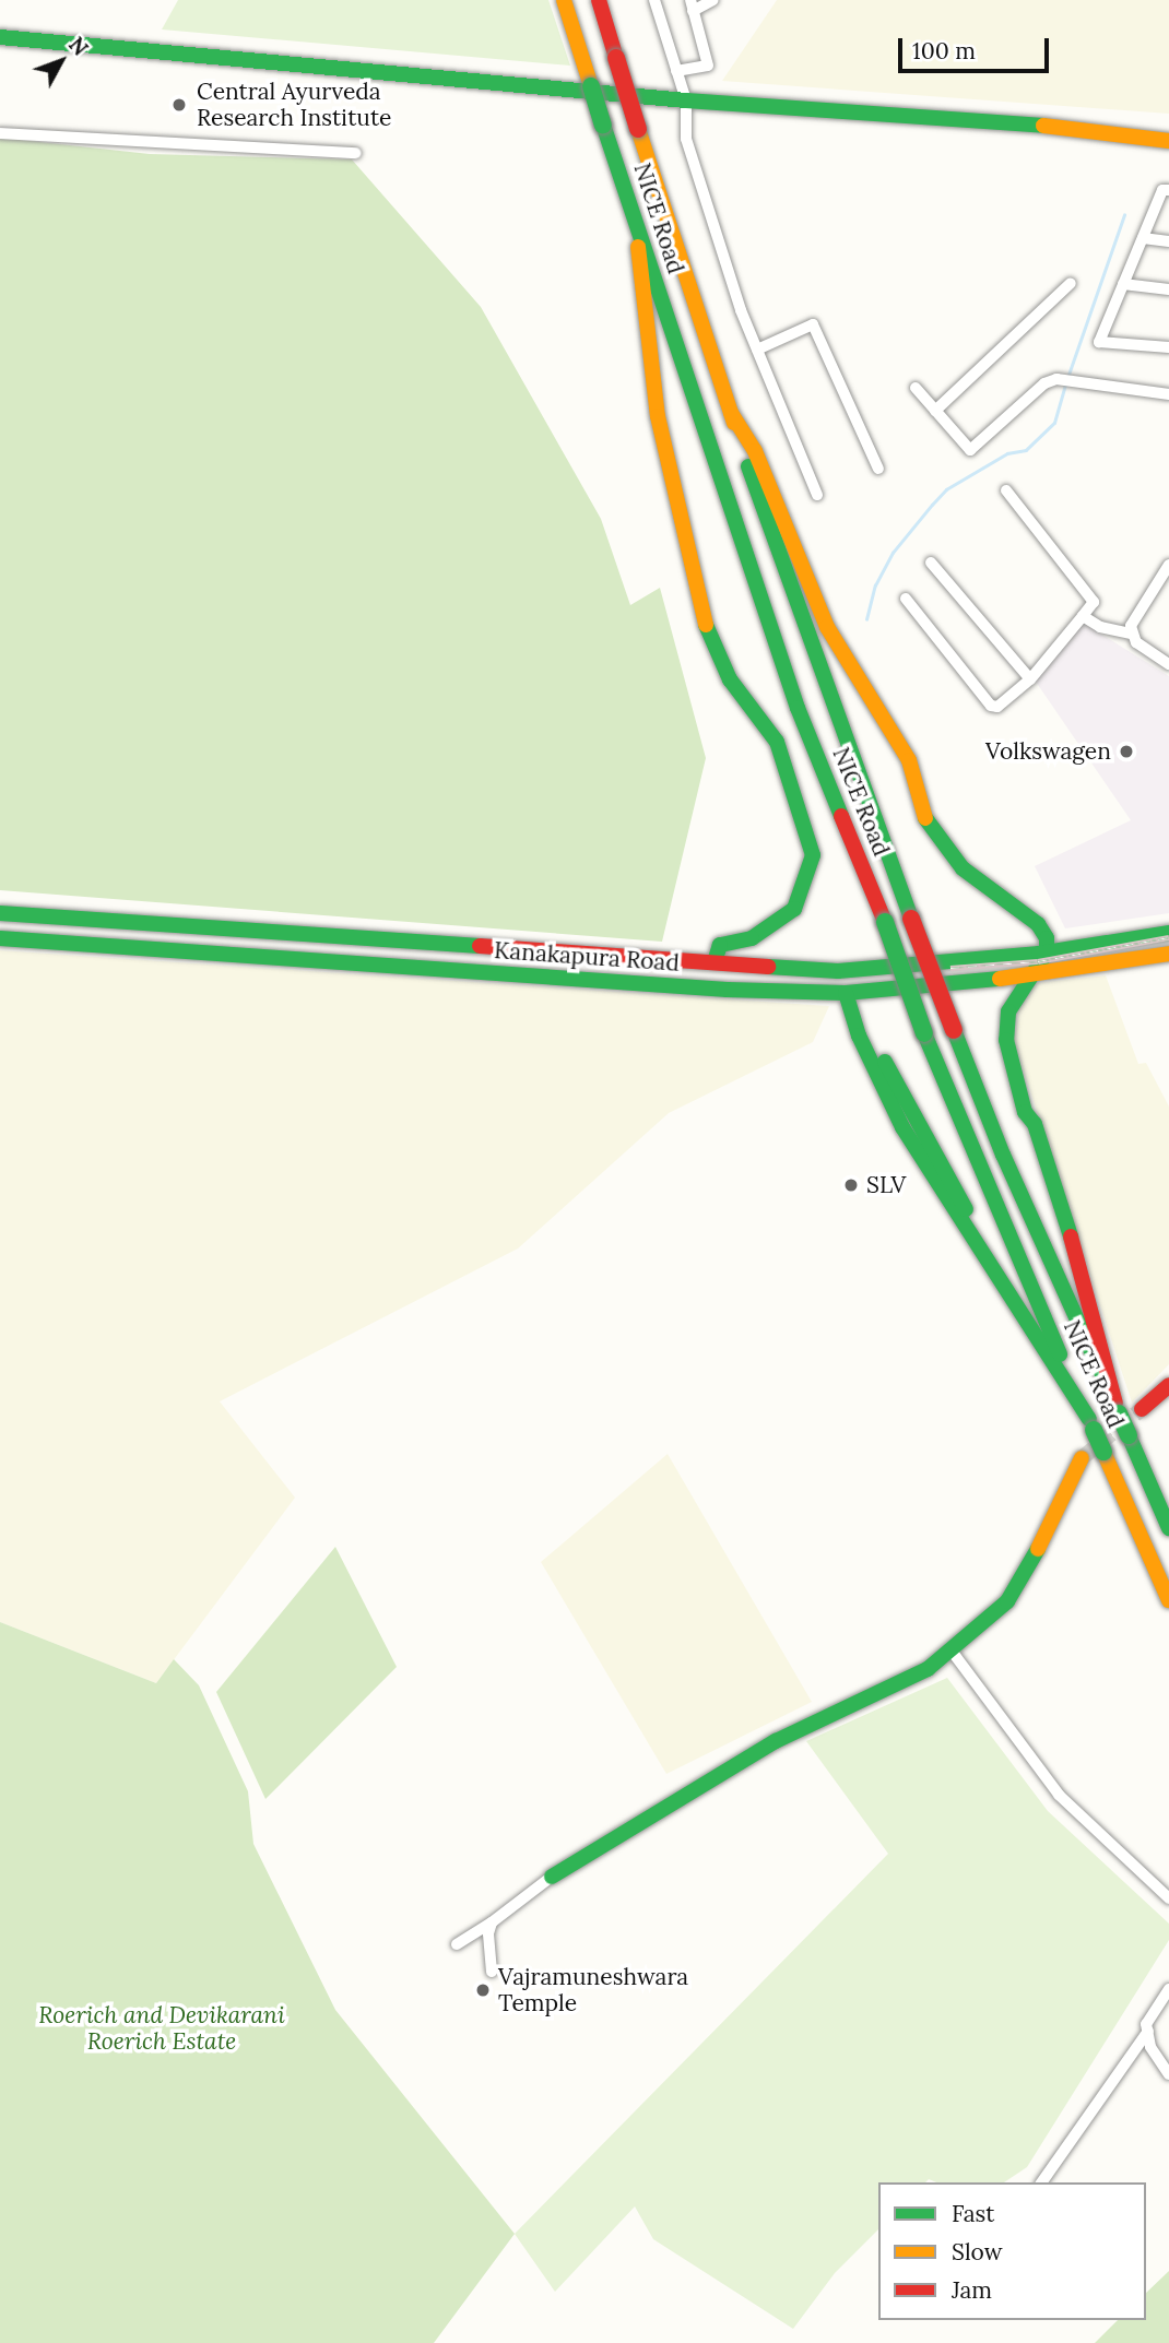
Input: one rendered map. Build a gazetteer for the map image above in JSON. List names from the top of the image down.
{
  "streets": {
    "main road": ["NICE Road", "Kanakapura Road"]
  },
  "parks": ["Roerich and Devikarani Roerich Estate"],
  "places": [
    "Central Ayurveda Research Institute",
    "Volkswagen",
    "SLV",
    "Vajramuneshwara Temple"
  ],
  "legend": ["Fast", "Slow", "Jam"],
  "scale_bar": "100 m",
  "north": "top right"
}
